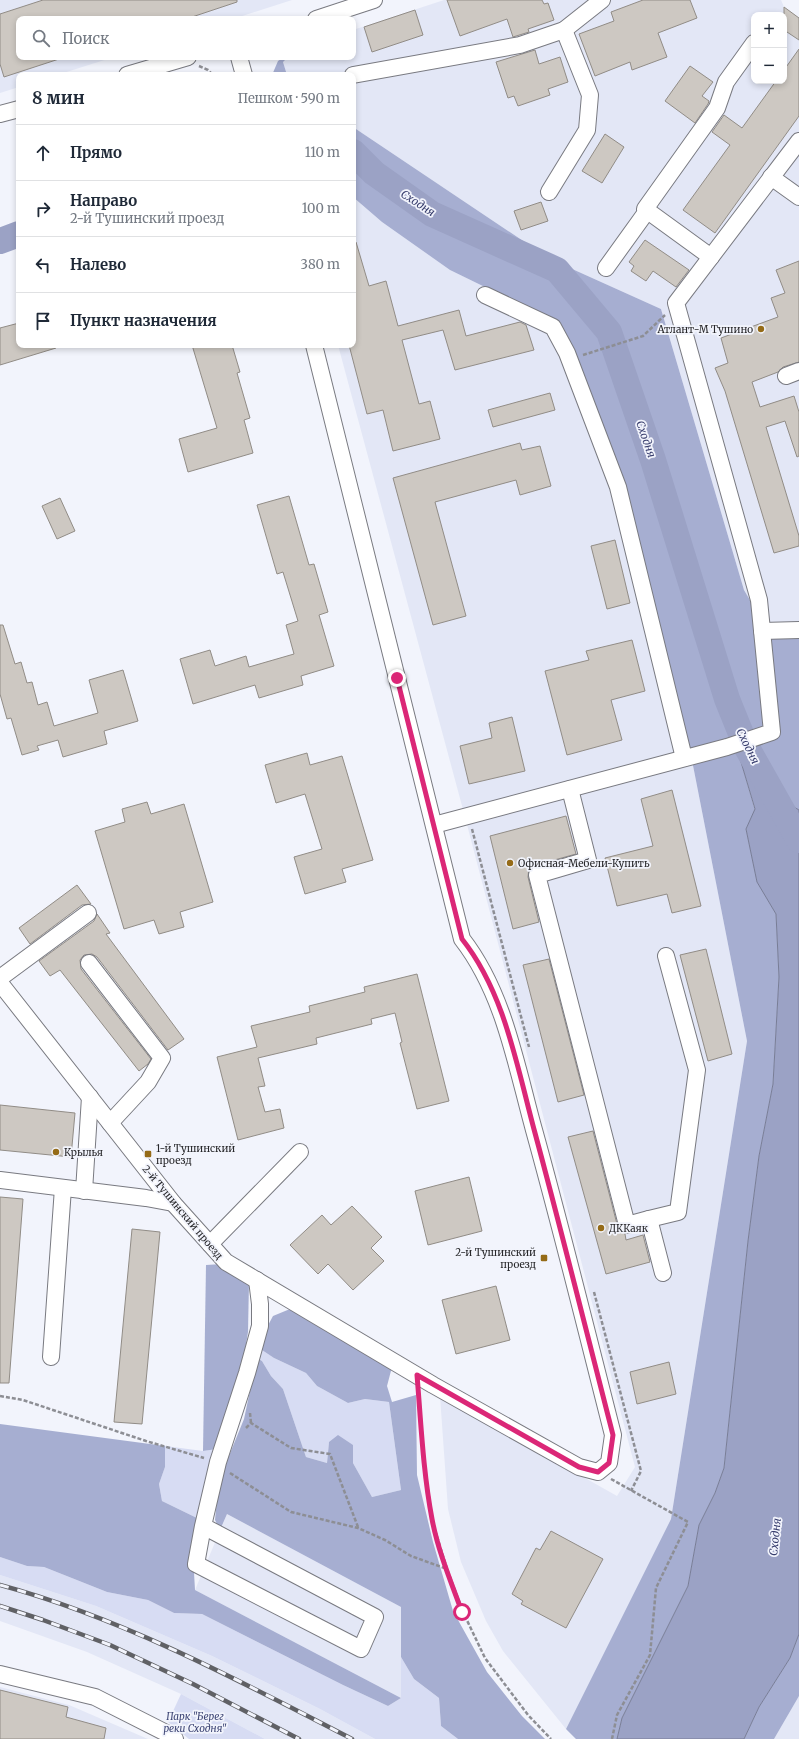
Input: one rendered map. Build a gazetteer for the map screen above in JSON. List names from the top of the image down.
{
  "streets": {
    "street": ["2-й Тушинский проезд"]
  },
  "water": ["Сходня"],
  "parks": ["Парк \"Берег реки Сходня\""],
  "places": {
    "other": [
      "Атлант-М Тушино",
      "Офисная-Мебели-Купить",
      "Крылья",
      "ДККаяк"
    ],
    "transit": ["1-й Тушинский проезд", "2-й Тушинский проезд"]
  },
  "page": {
    "map_buttons": ["+", "−"],
    "search": "Поиск",
    "heading": ["8 мин", "Пешком · 590 m"],
    "list": [
      ["Прямо", "110 m"],
      ["Направо", "2-й Тушинский проезд", "100 m"],
      ["Налево", "380 m"],
      "Пункт назначения"
    ]
  }
}
